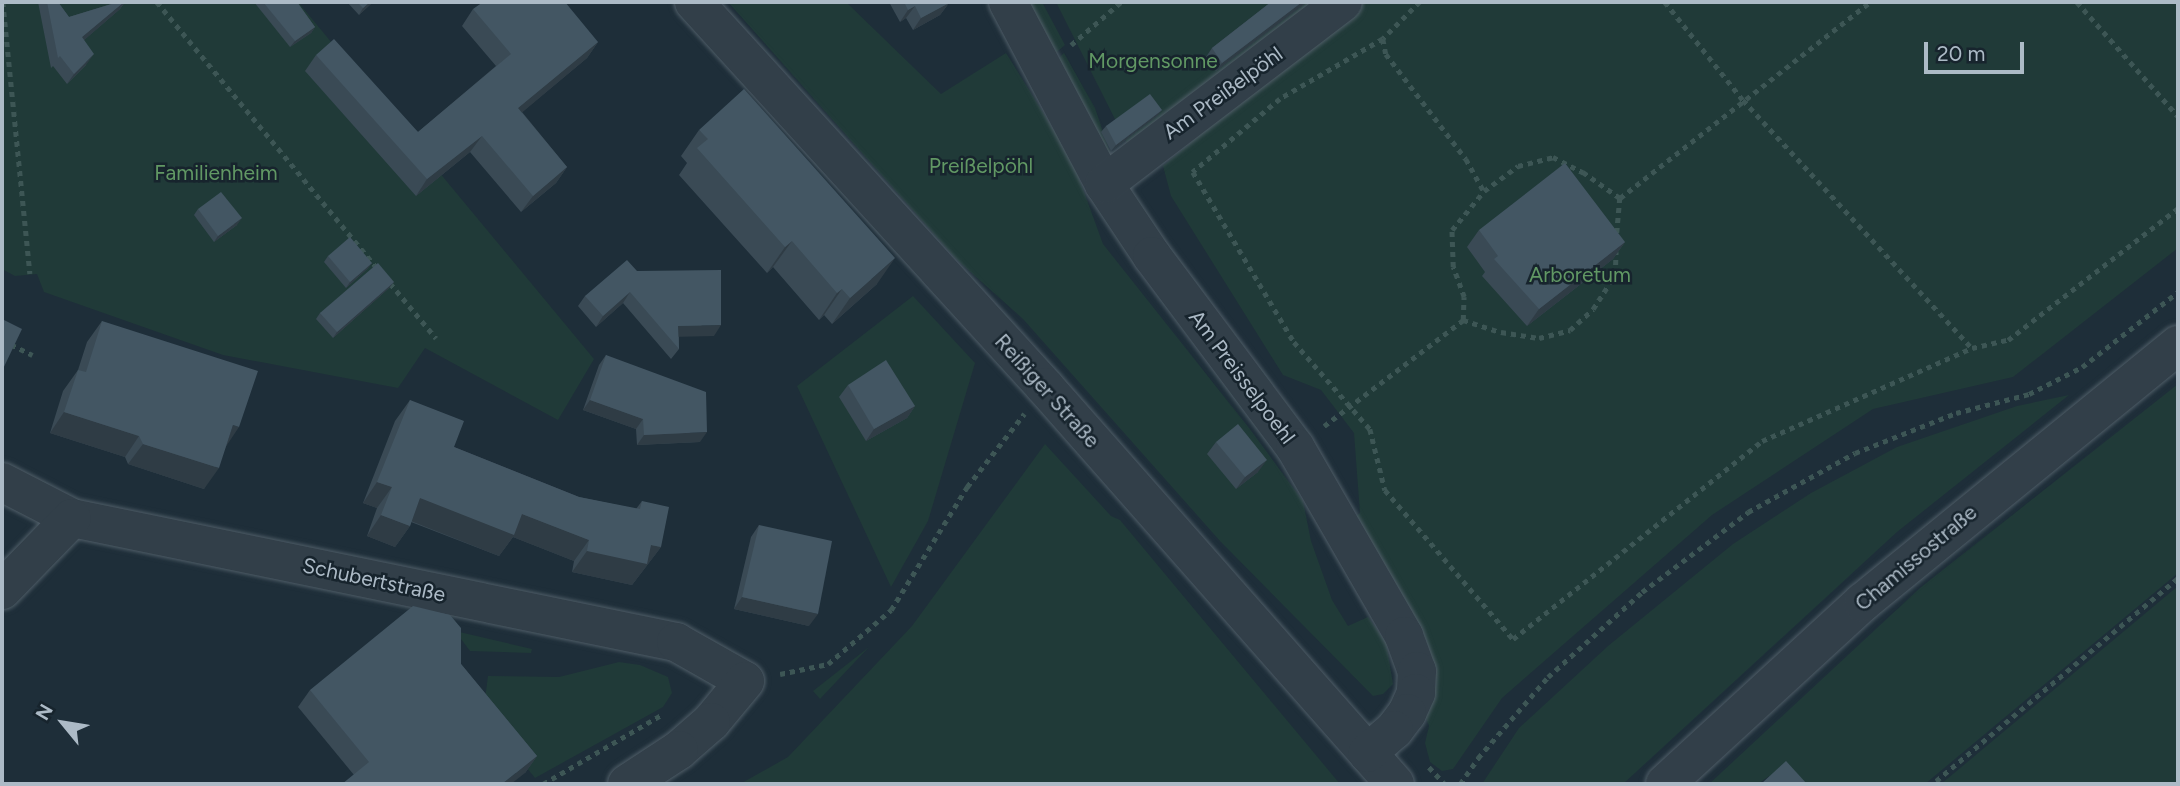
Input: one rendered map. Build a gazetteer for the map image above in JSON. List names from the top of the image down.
{
  "streets": {
    "street": [
      "Am Preißelpöhl",
      "Am Preisselpoehl",
      "Reißiger Straße",
      "Chamissostraße",
      "Schubertstraße"
    ]
  },
  "crossings": [
    ["Am Preißelpöhl", "Am Preisselpoehl"],
    ["Am Preisselpoehl", "Reißiger Straße"]
  ],
  "parks": [
    "Morgensonne",
    "Preißelpöhl",
    "Familienheim",
    "Arboretum"
  ],
  "scale_bar": "20 m",
  "north": "top left"
}
